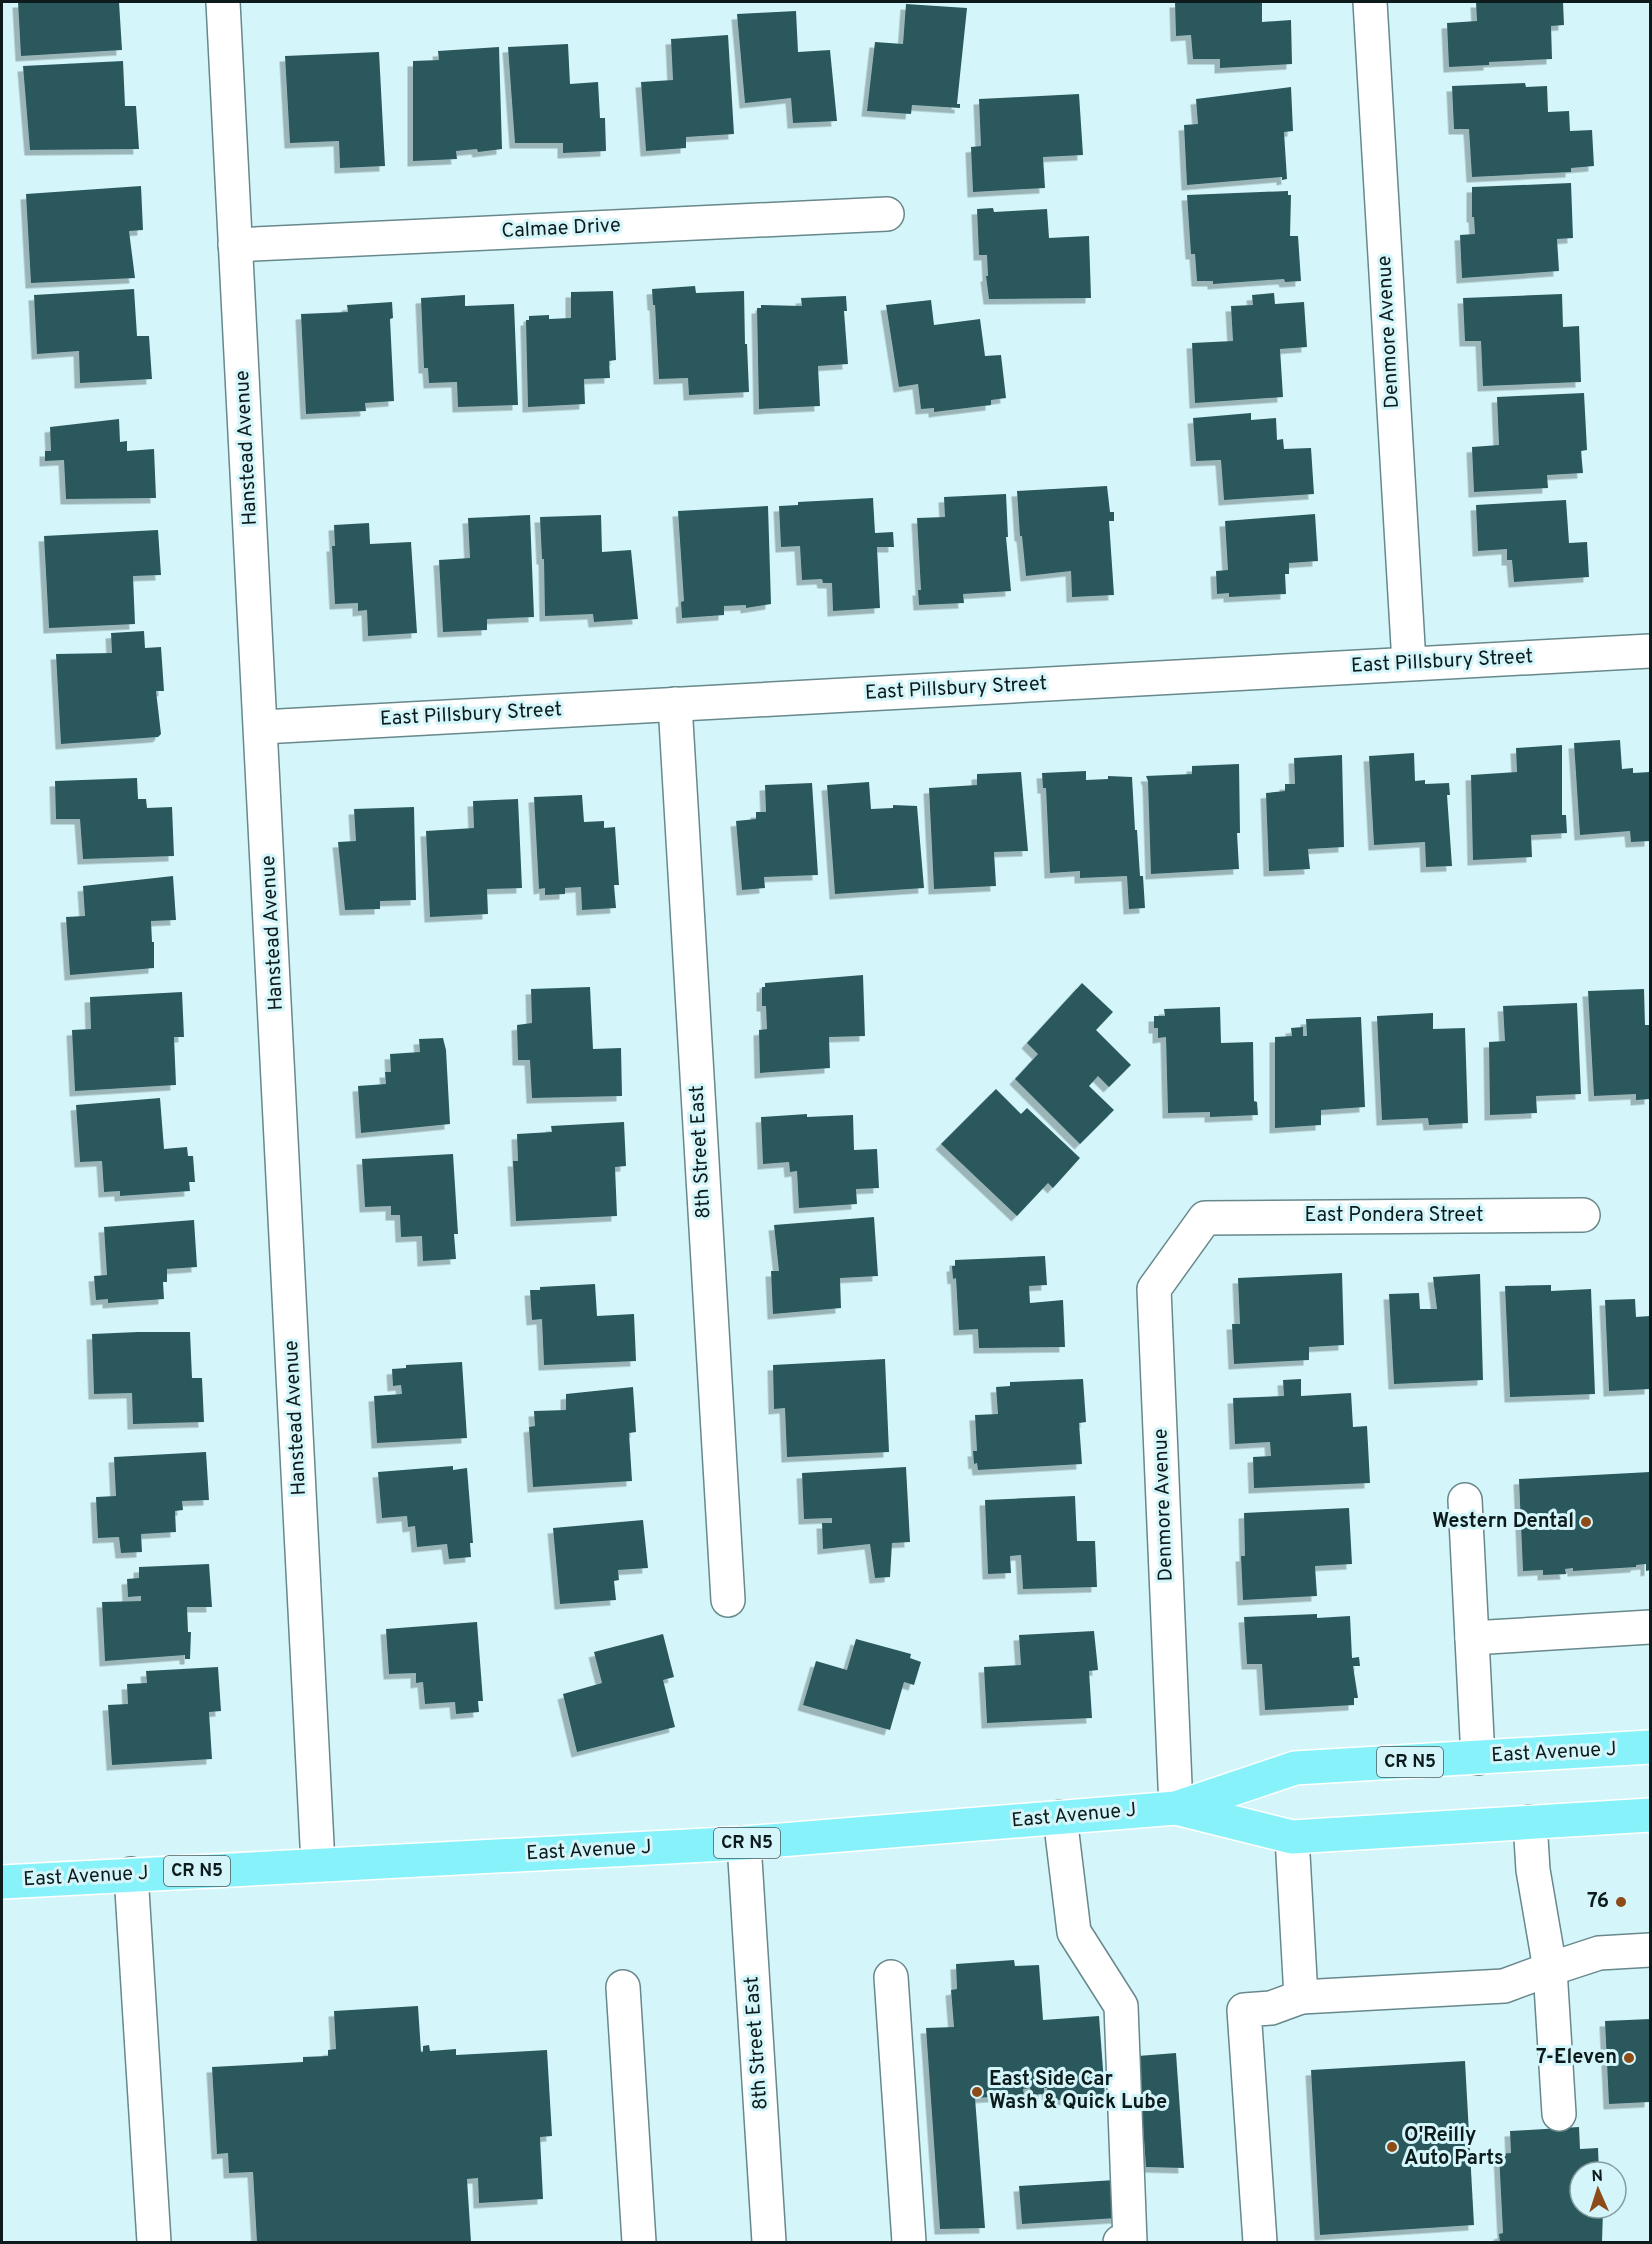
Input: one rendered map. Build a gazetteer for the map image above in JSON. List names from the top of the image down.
{
  "streets": {
    "main road": ["East Avenue J", "CR N5"],
    "street": [
      "Calmae Drive",
      "Denmore Avenue",
      "Hanstead Avenue",
      "East Pillsbury Street",
      "8th Street East",
      "East Pondera Street"
    ]
  },
  "crossings": [
    ["Calmae Drive", "Hanstead Avenue"],
    ["Denmore Avenue", "East Pillsbury Street"],
    ["Denmore Avenue", "East Pondera Street"],
    ["Denmore Avenue", "East Avenue J"],
    ["Hanstead Avenue", "East Pillsbury Street"],
    ["Hanstead Avenue", "East Avenue J"],
    ["East Pillsbury Street", "8th Street East"],
    ["8th Street East", "East Avenue J"]
  ],
  "places": [
    "Western Dental",
    "76",
    "7-Eleven",
    "East Side Car Wash & Quick Lube",
    "O'Reilly Auto Parts"
  ],
  "north": "top"
}
